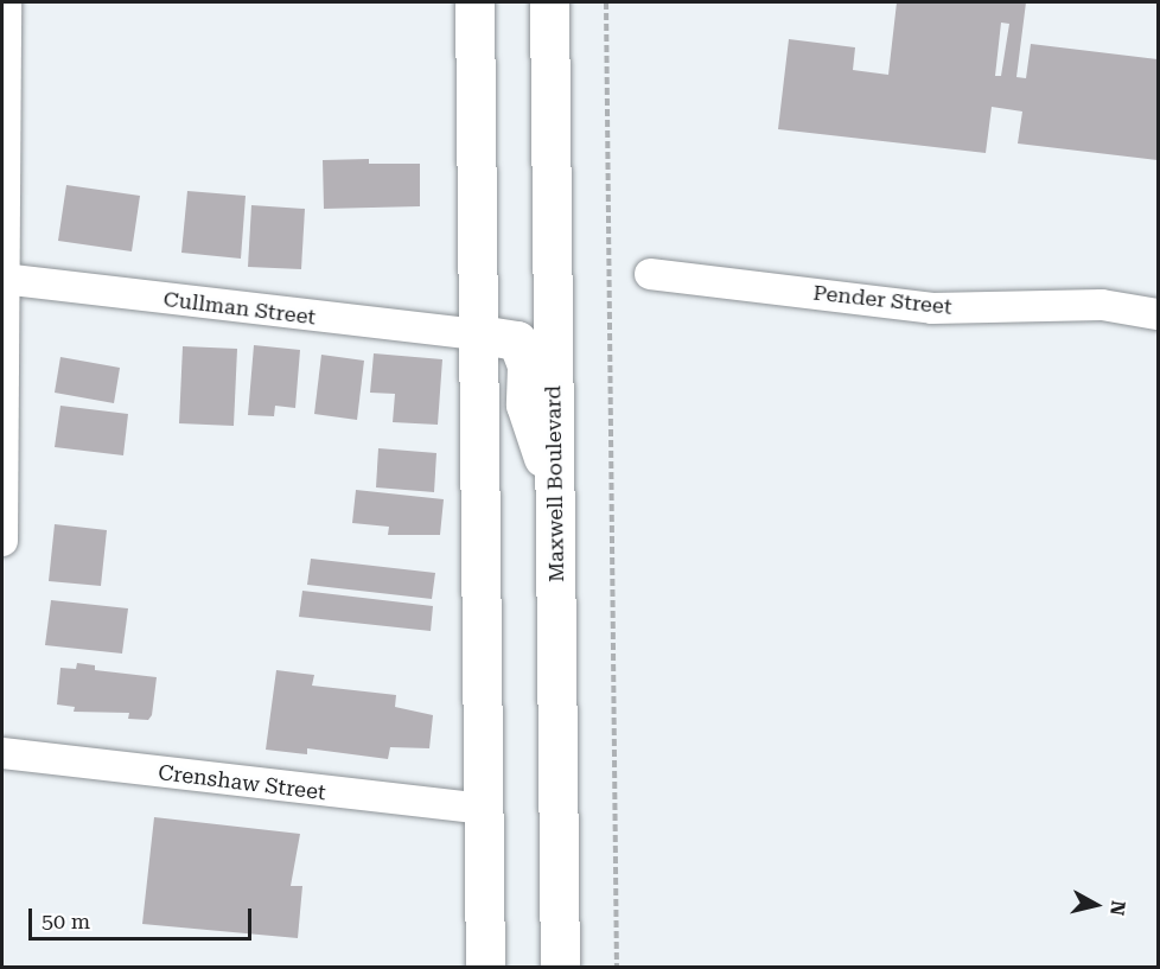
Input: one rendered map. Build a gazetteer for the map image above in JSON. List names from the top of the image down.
{
  "streets": {
    "main road": ["Maxwell Boulevard"],
    "street": ["Pender Street", "Cullman Street", "Crenshaw Street"]
  },
  "scale_bar": "50 m",
  "north": "right"
}
